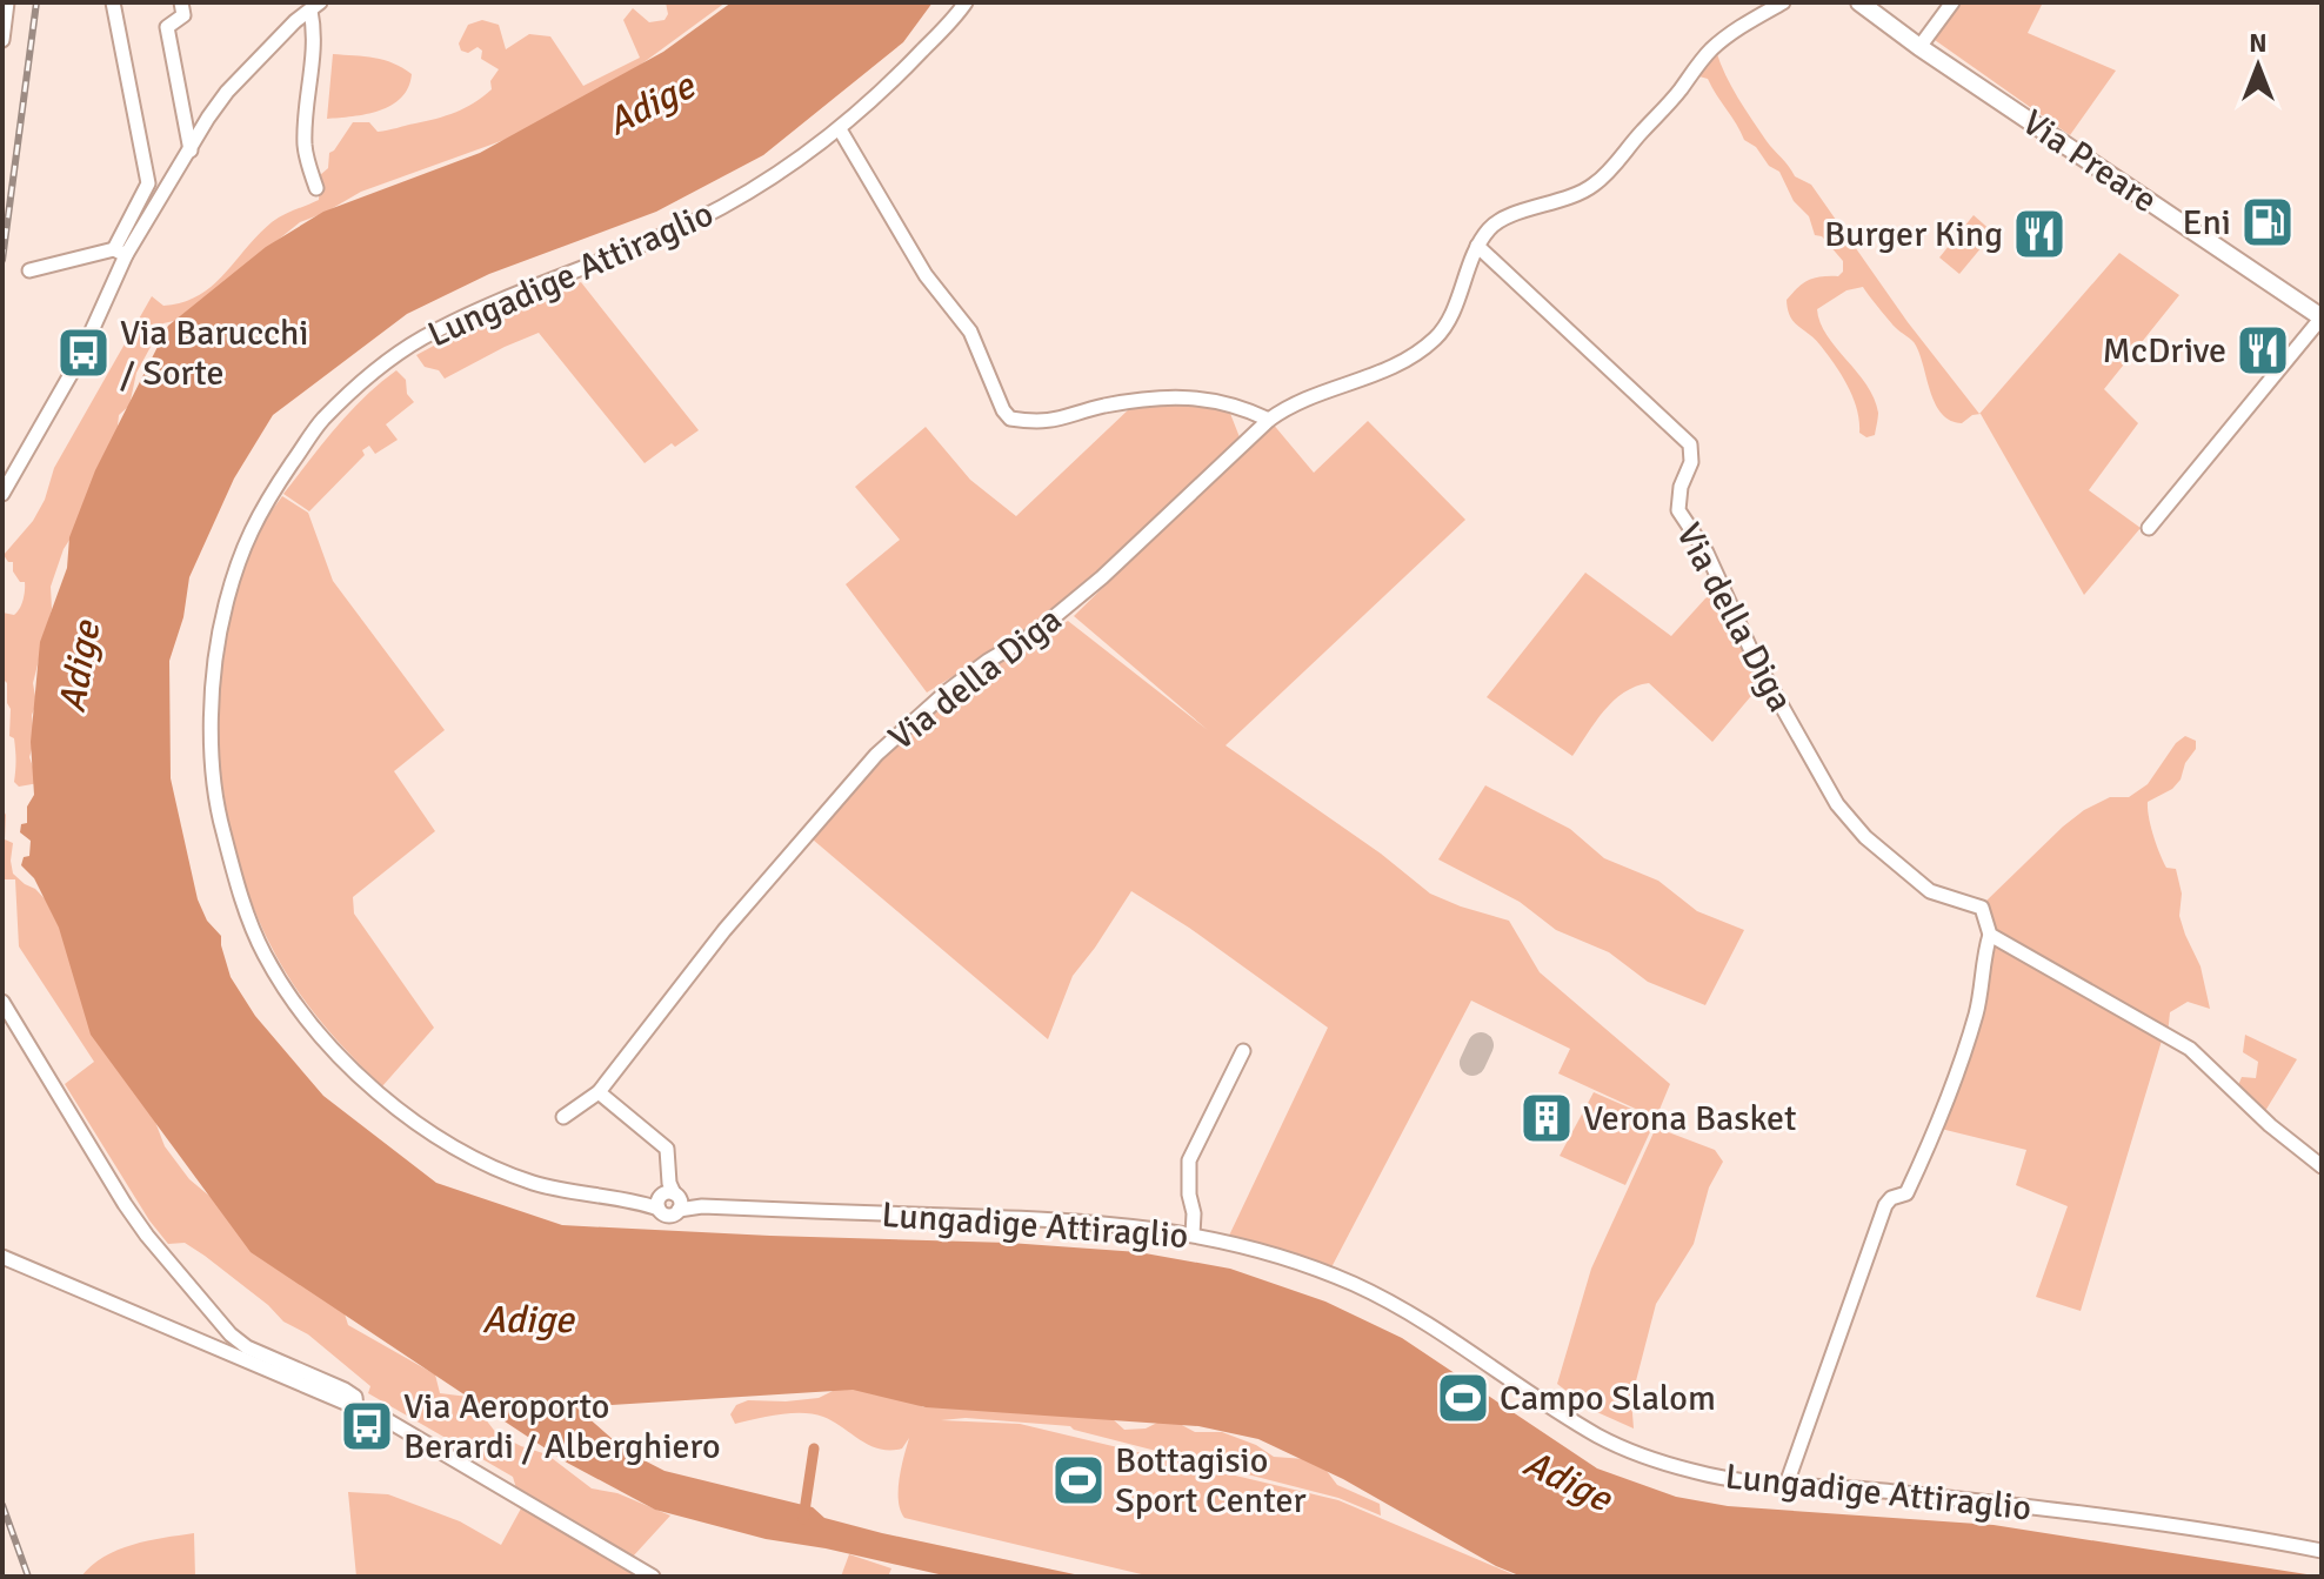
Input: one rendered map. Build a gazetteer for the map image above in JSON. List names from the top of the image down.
{
  "streets": {
    "main road": ["Via Preare"],
    "street": ["Lungadige Attiraglio", "Via della Diga"]
  },
  "water": ["Adige"],
  "places": {
    "fuel station": ["Eni"],
    "restaurant": ["Burger King", "McDrive"],
    "bus stop": ["Via Barucchi / Sorte", "Via Aeroporto Berardi / Alberghiero"],
    "building": ["Verona Basket"],
    "sports": ["Campo Slalom", "Bottagisio Sport Center"]
  },
  "north": "top"
}
